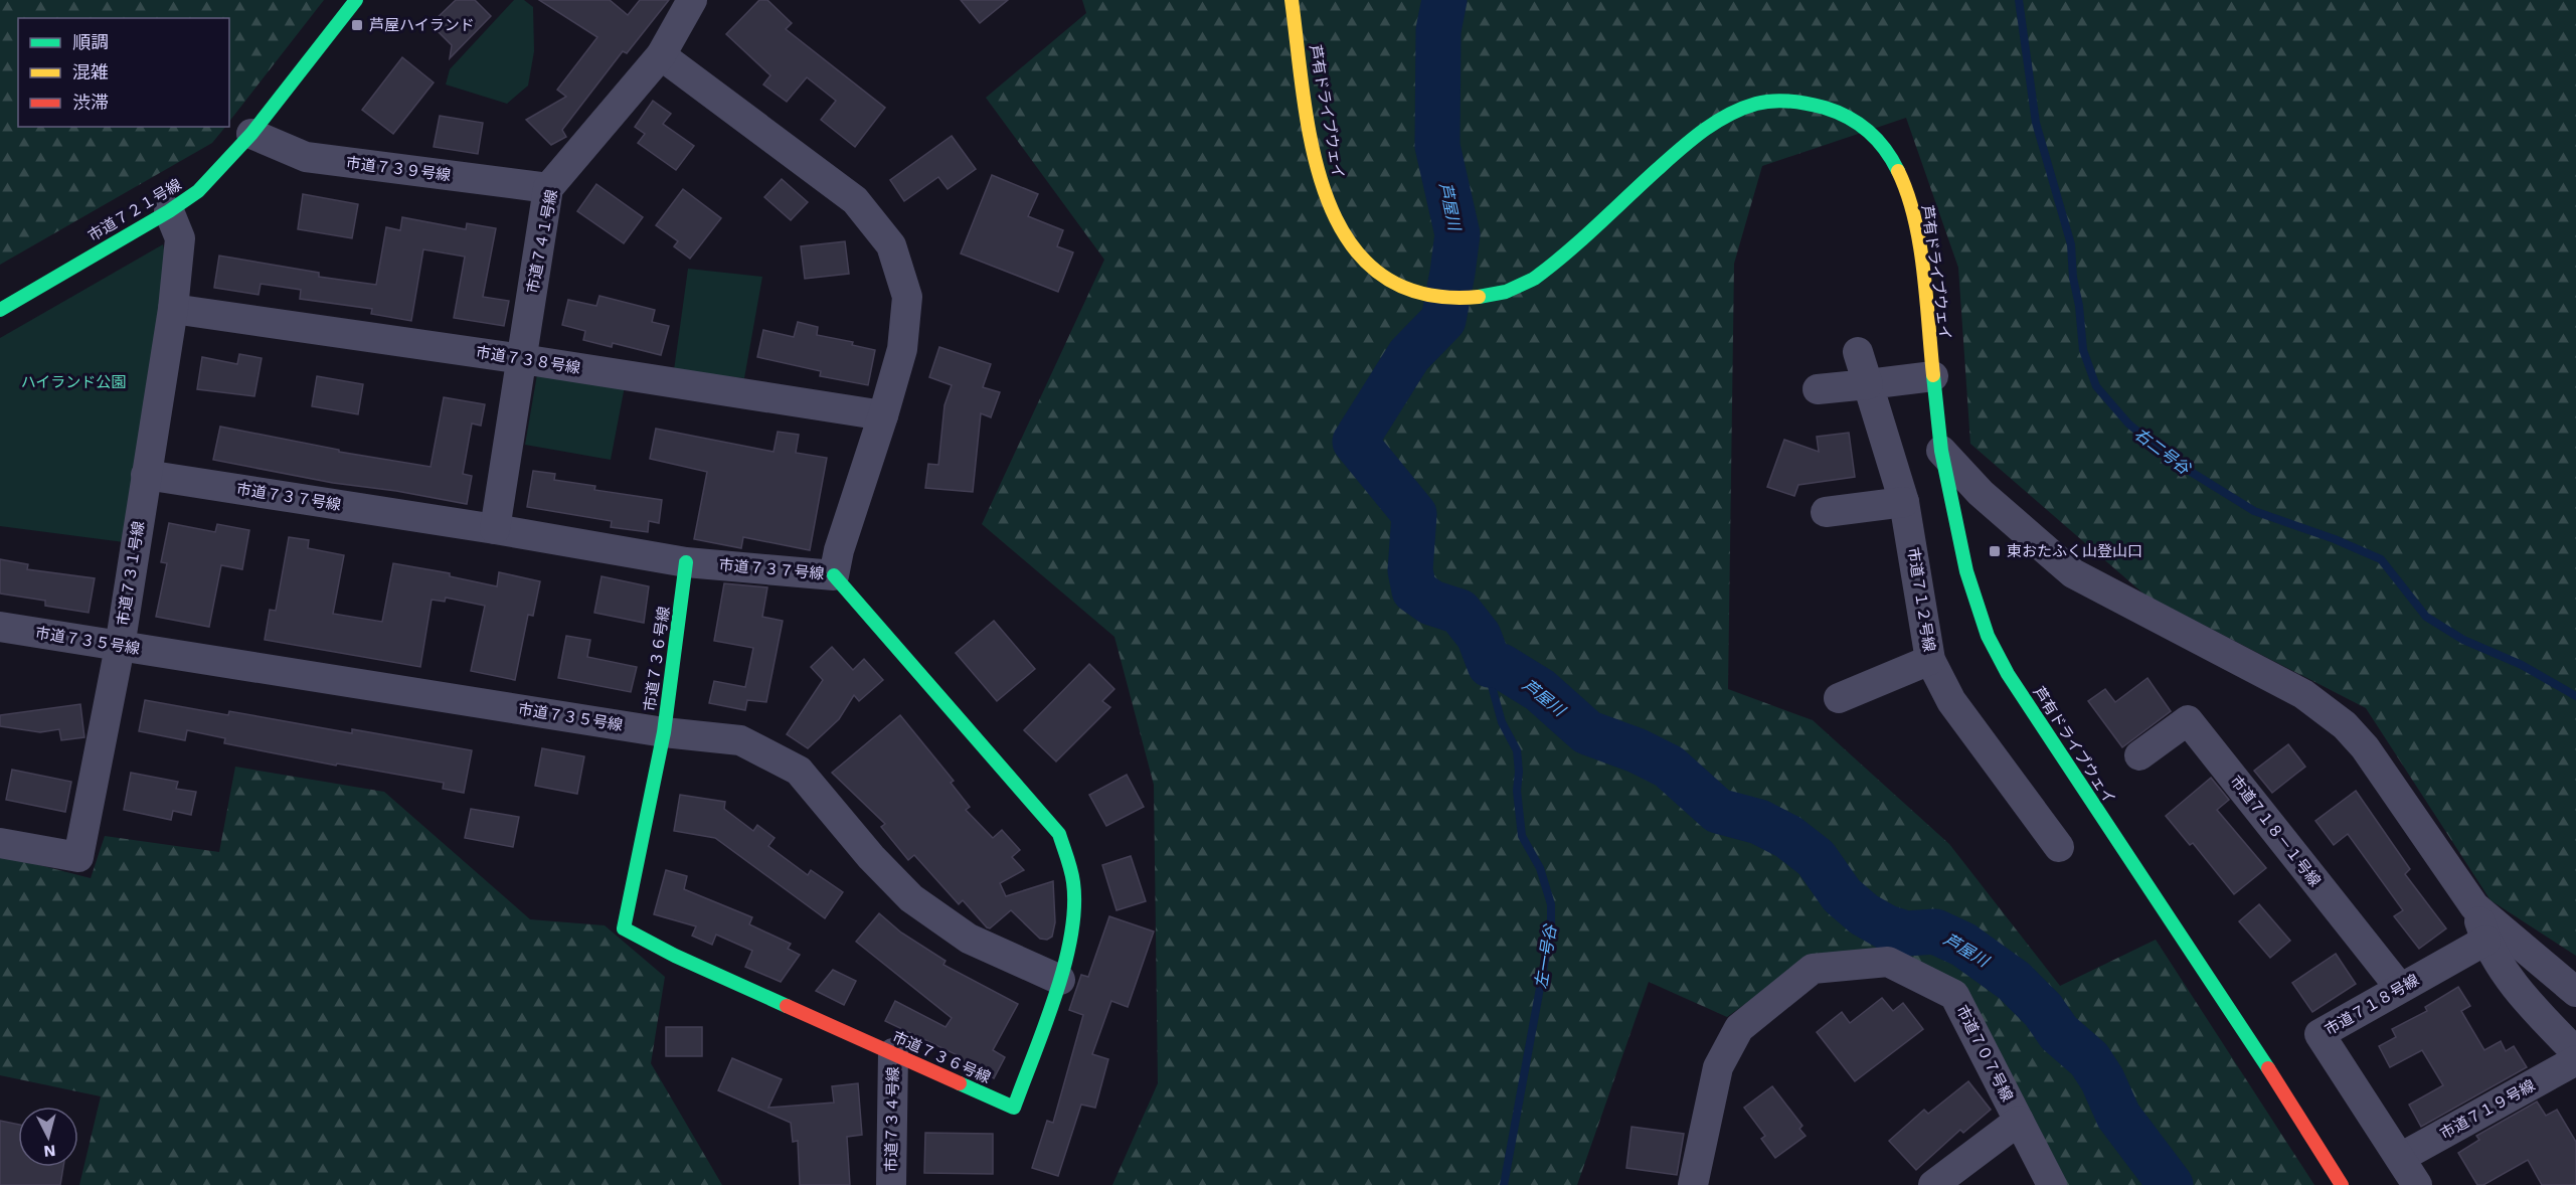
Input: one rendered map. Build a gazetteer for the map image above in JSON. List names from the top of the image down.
{
  "streets": {
    "street": [
      "芦有ドライブウェイ",
      "市道７３９号線",
      "市道７２１号線",
      "市道７４１号線",
      "市道７３８号線",
      "市道７３７号線",
      "市道７３１号線",
      "市道７１２号線",
      "市道７３５号線",
      "市道７３６号線",
      "市道７１８－１号線",
      "市道７１８号線",
      "市道７０７号線",
      "市道７１９号線",
      "市道７３４号線"
    ]
  },
  "crossings": [
    ["市道７３９号線", "市道７２１号線"],
    ["市道７３９号線", "市道７４１号線"],
    ["市道７２１号線", "市道７３１号線"],
    ["市道７４１号線", "市道７３８号線"],
    ["市道７４１号線", "市道７３７号線"],
    ["市道７３８号線", "市道７３７号線"],
    ["市道７３８号線", "市道７３１号線"],
    ["市道７３７号線", "市道７３１号線"],
    ["市道７３７号線", "市道７３６号線"],
    ["市道７３１号線", "市道７３５号線"],
    ["市道７３５号線", "市道７３６号線"],
    ["市道７３６号線", "市道７３４号線"],
    ["市道７１８－１号線", "市道７１８号線"],
    ["市道７１８号線", "市道７１９号線"]
  ],
  "water": ["芦屋川", "右二号谷", "左一号谷"],
  "parks": ["ハイランド公園"],
  "places": {
    "transit": ["芦屋ハイランド", "東おたふく山登山口"]
  },
  "legend": ["順調", "混雑", "渋滞"],
  "north": "bottom"
}
